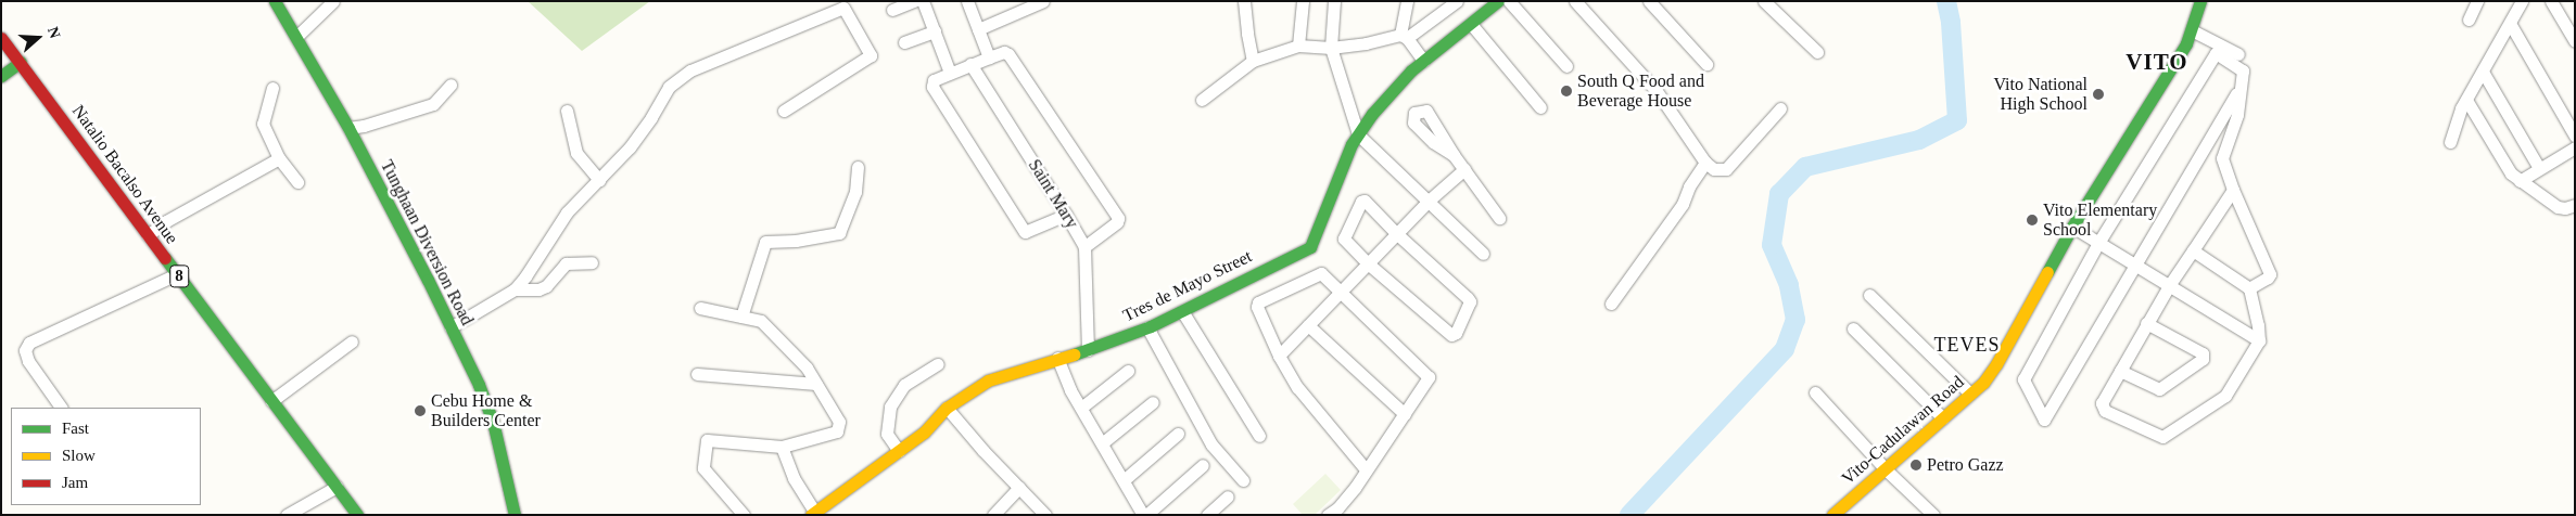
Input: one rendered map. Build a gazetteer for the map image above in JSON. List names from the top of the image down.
{
  "streets": {
    "main road": [
      "Natalio Bacalso Avenue",
      "Tunghaan Diversion Road",
      "8",
      "Tres de Mayo Street",
      "Vito-Cadulawan Road"
    ],
    "street": ["Saint Mary"]
  },
  "crossings": [
    ["Saint Mary", "Tres de Mayo Street"]
  ],
  "districts": ["VITO", "TEVES"],
  "places": [
    "South Q Food and Beverage House",
    "Vito National High School",
    "Vito Elementary School",
    "Cebu Home & Builders Center",
    "Petro Gazz"
  ],
  "legend": ["Fast", "Slow", "Jam"],
  "north": "right"
}
